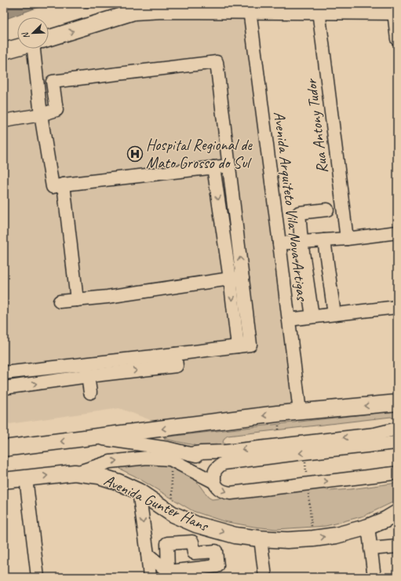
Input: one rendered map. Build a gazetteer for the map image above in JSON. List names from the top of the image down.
{
  "streets": {
    "main road": ["Avenida Gunter Hans"],
    "street": ["Rua Antony Tudor", "Avenida Arquiteto Vila Nova Artigas"]
  },
  "places": {
    "hospital": ["Hospital Regional de Mato Grosso do Sul"]
  },
  "north": "bottom left"
}
